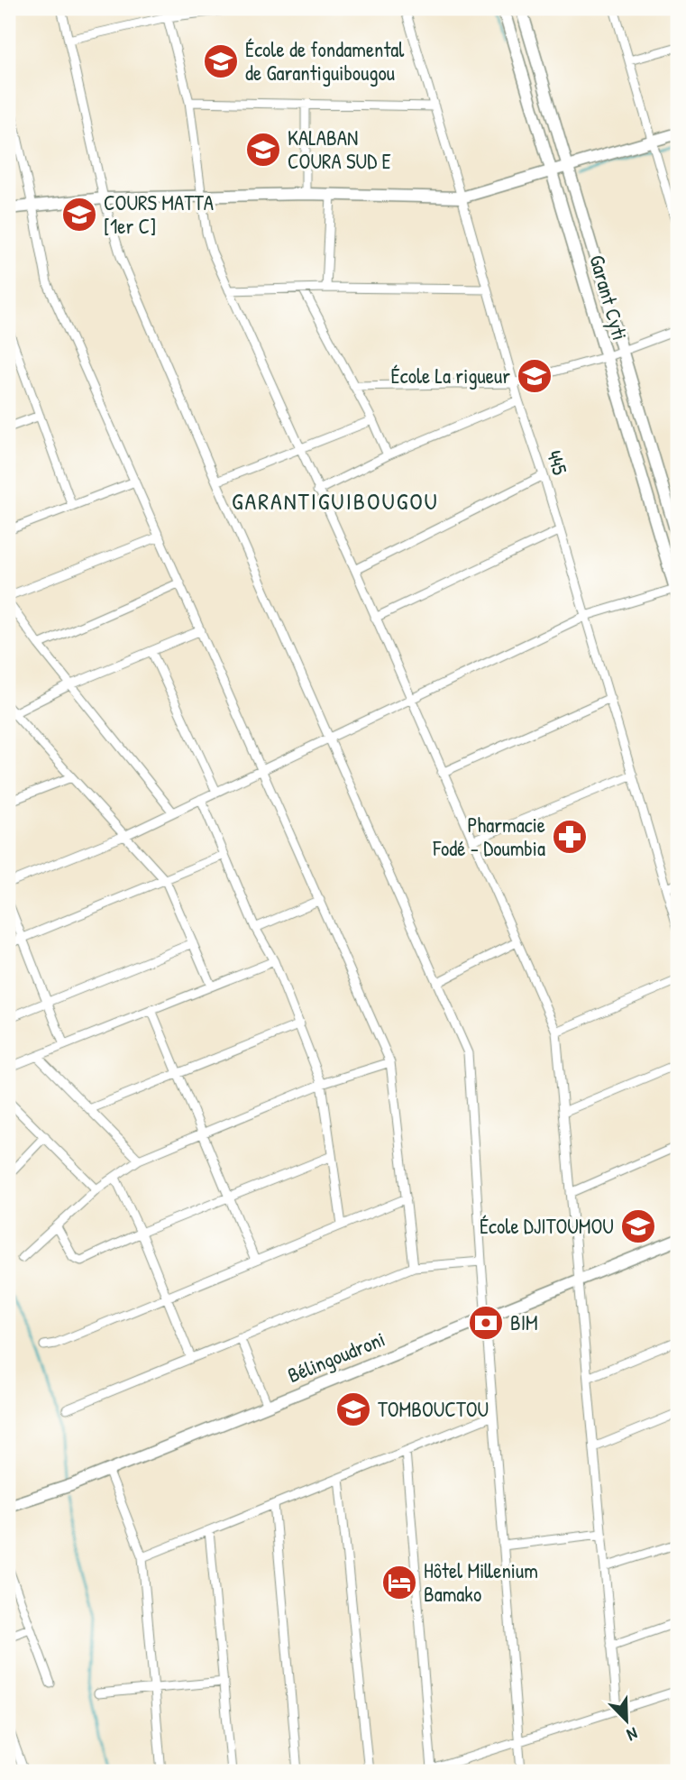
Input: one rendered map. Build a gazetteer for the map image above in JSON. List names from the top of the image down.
{
  "streets": {
    "street": ["Garant Cyti", "445", "Bélingoudroni"]
  },
  "districts": ["GARANTIGUIBOUGOU"],
  "places": {
    "school or university": [
      "École de fondamental de Garantiguibougou",
      "KALABAN COURA SUD E",
      "COURS MATTA [1er C]",
      "École La rigueur",
      "École DJITOUMOU",
      "TOMBOUCTOU"
    ],
    "pharmacy": ["Pharmacie Fodé - Doumbia"],
    "bank": ["BIM"],
    "hotel": ["Hôtel Millenium Bamako"]
  },
  "north": "bottom right"
}
